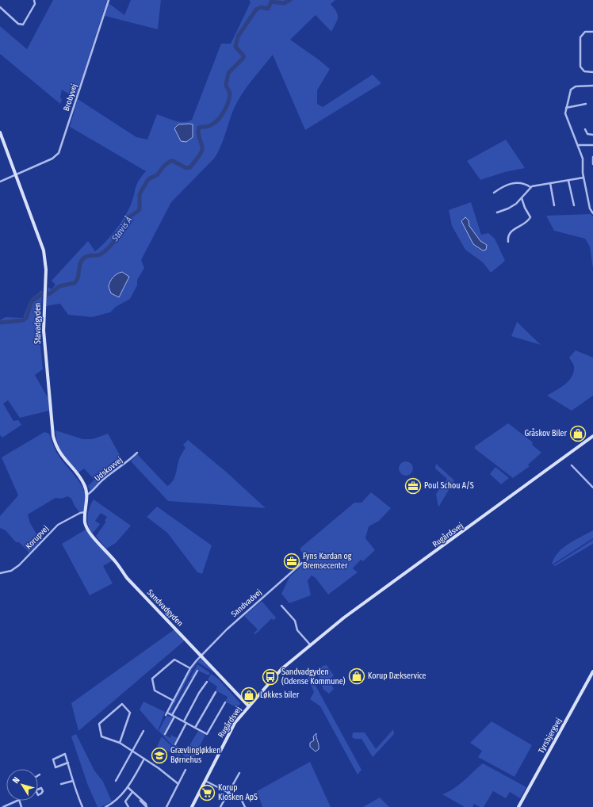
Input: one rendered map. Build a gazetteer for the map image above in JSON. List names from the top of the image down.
{
  "streets": {
    "street": [
      "Brobyvej",
      "Stavadgyden",
      "Udskovvej",
      "Rugårdsvej",
      "Korupvej",
      "Sandvadvej",
      "Sandvadgyden",
      "Tyrsbjergvej"
    ]
  },
  "crossings": [
    ["Brobyvej", "Stavadgyden"],
    ["Stavadgyden", "Udskovvej"],
    ["Stavadgyden", "Korupvej"],
    ["Stavadgyden", "Sandvadgyden"],
    ["Rugårdsvej", "Sandvadgyden"],
    ["Korupvej", "Sandvadgyden"],
    ["Sandvadvej", "Sandvadgyden"]
  ],
  "water": ["Stavis Å"],
  "places": {
    "shop": ["Gråskov Biler", "Korup Dækservice", "Løkkes biler"],
    "office": ["Poul Schou A/S", "Fyns Kardan og Bremsecenter"],
    "bus stop": ["Sandvadgyden (Odense Kommune)"],
    "school or university": ["Grævlingløkken Børnehus"],
    "supermarket": ["Korup Kiosken ApS"]
  },
  "north": "top left"
}
